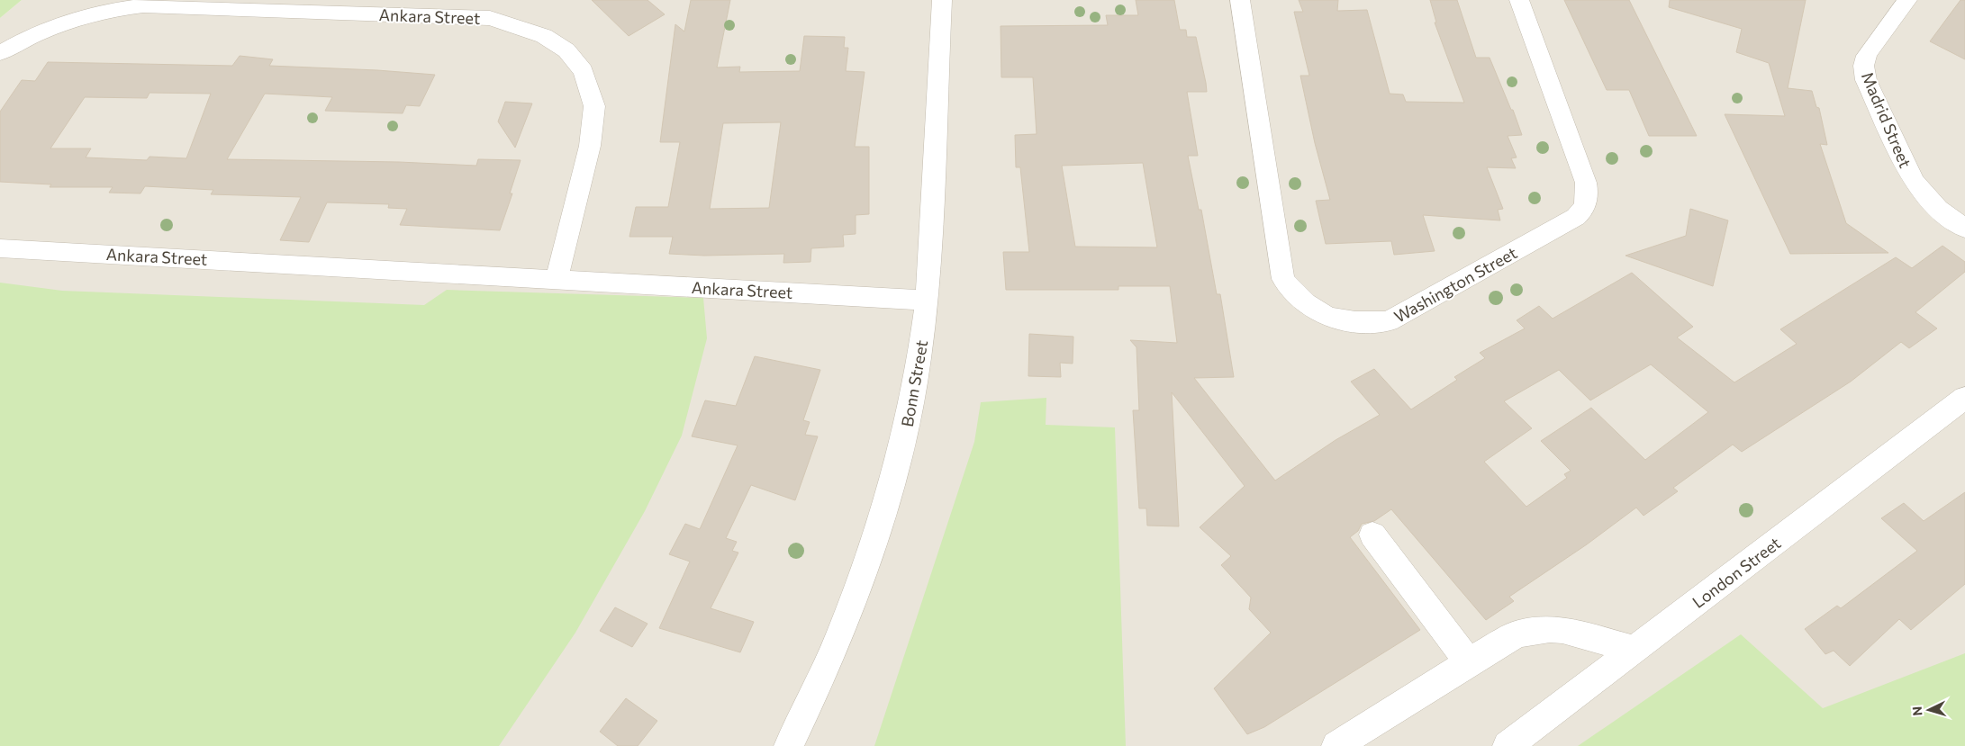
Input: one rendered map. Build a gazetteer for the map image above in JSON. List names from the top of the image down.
{
  "streets": {
    "street": [
      "Ankara Street",
      "Madrid Street",
      "Washington Street",
      "Bonn Street",
      "London Street"
    ]
  },
  "crossings": [
    ["Ankara Street", "Bonn Street"]
  ],
  "north": "left"
}
